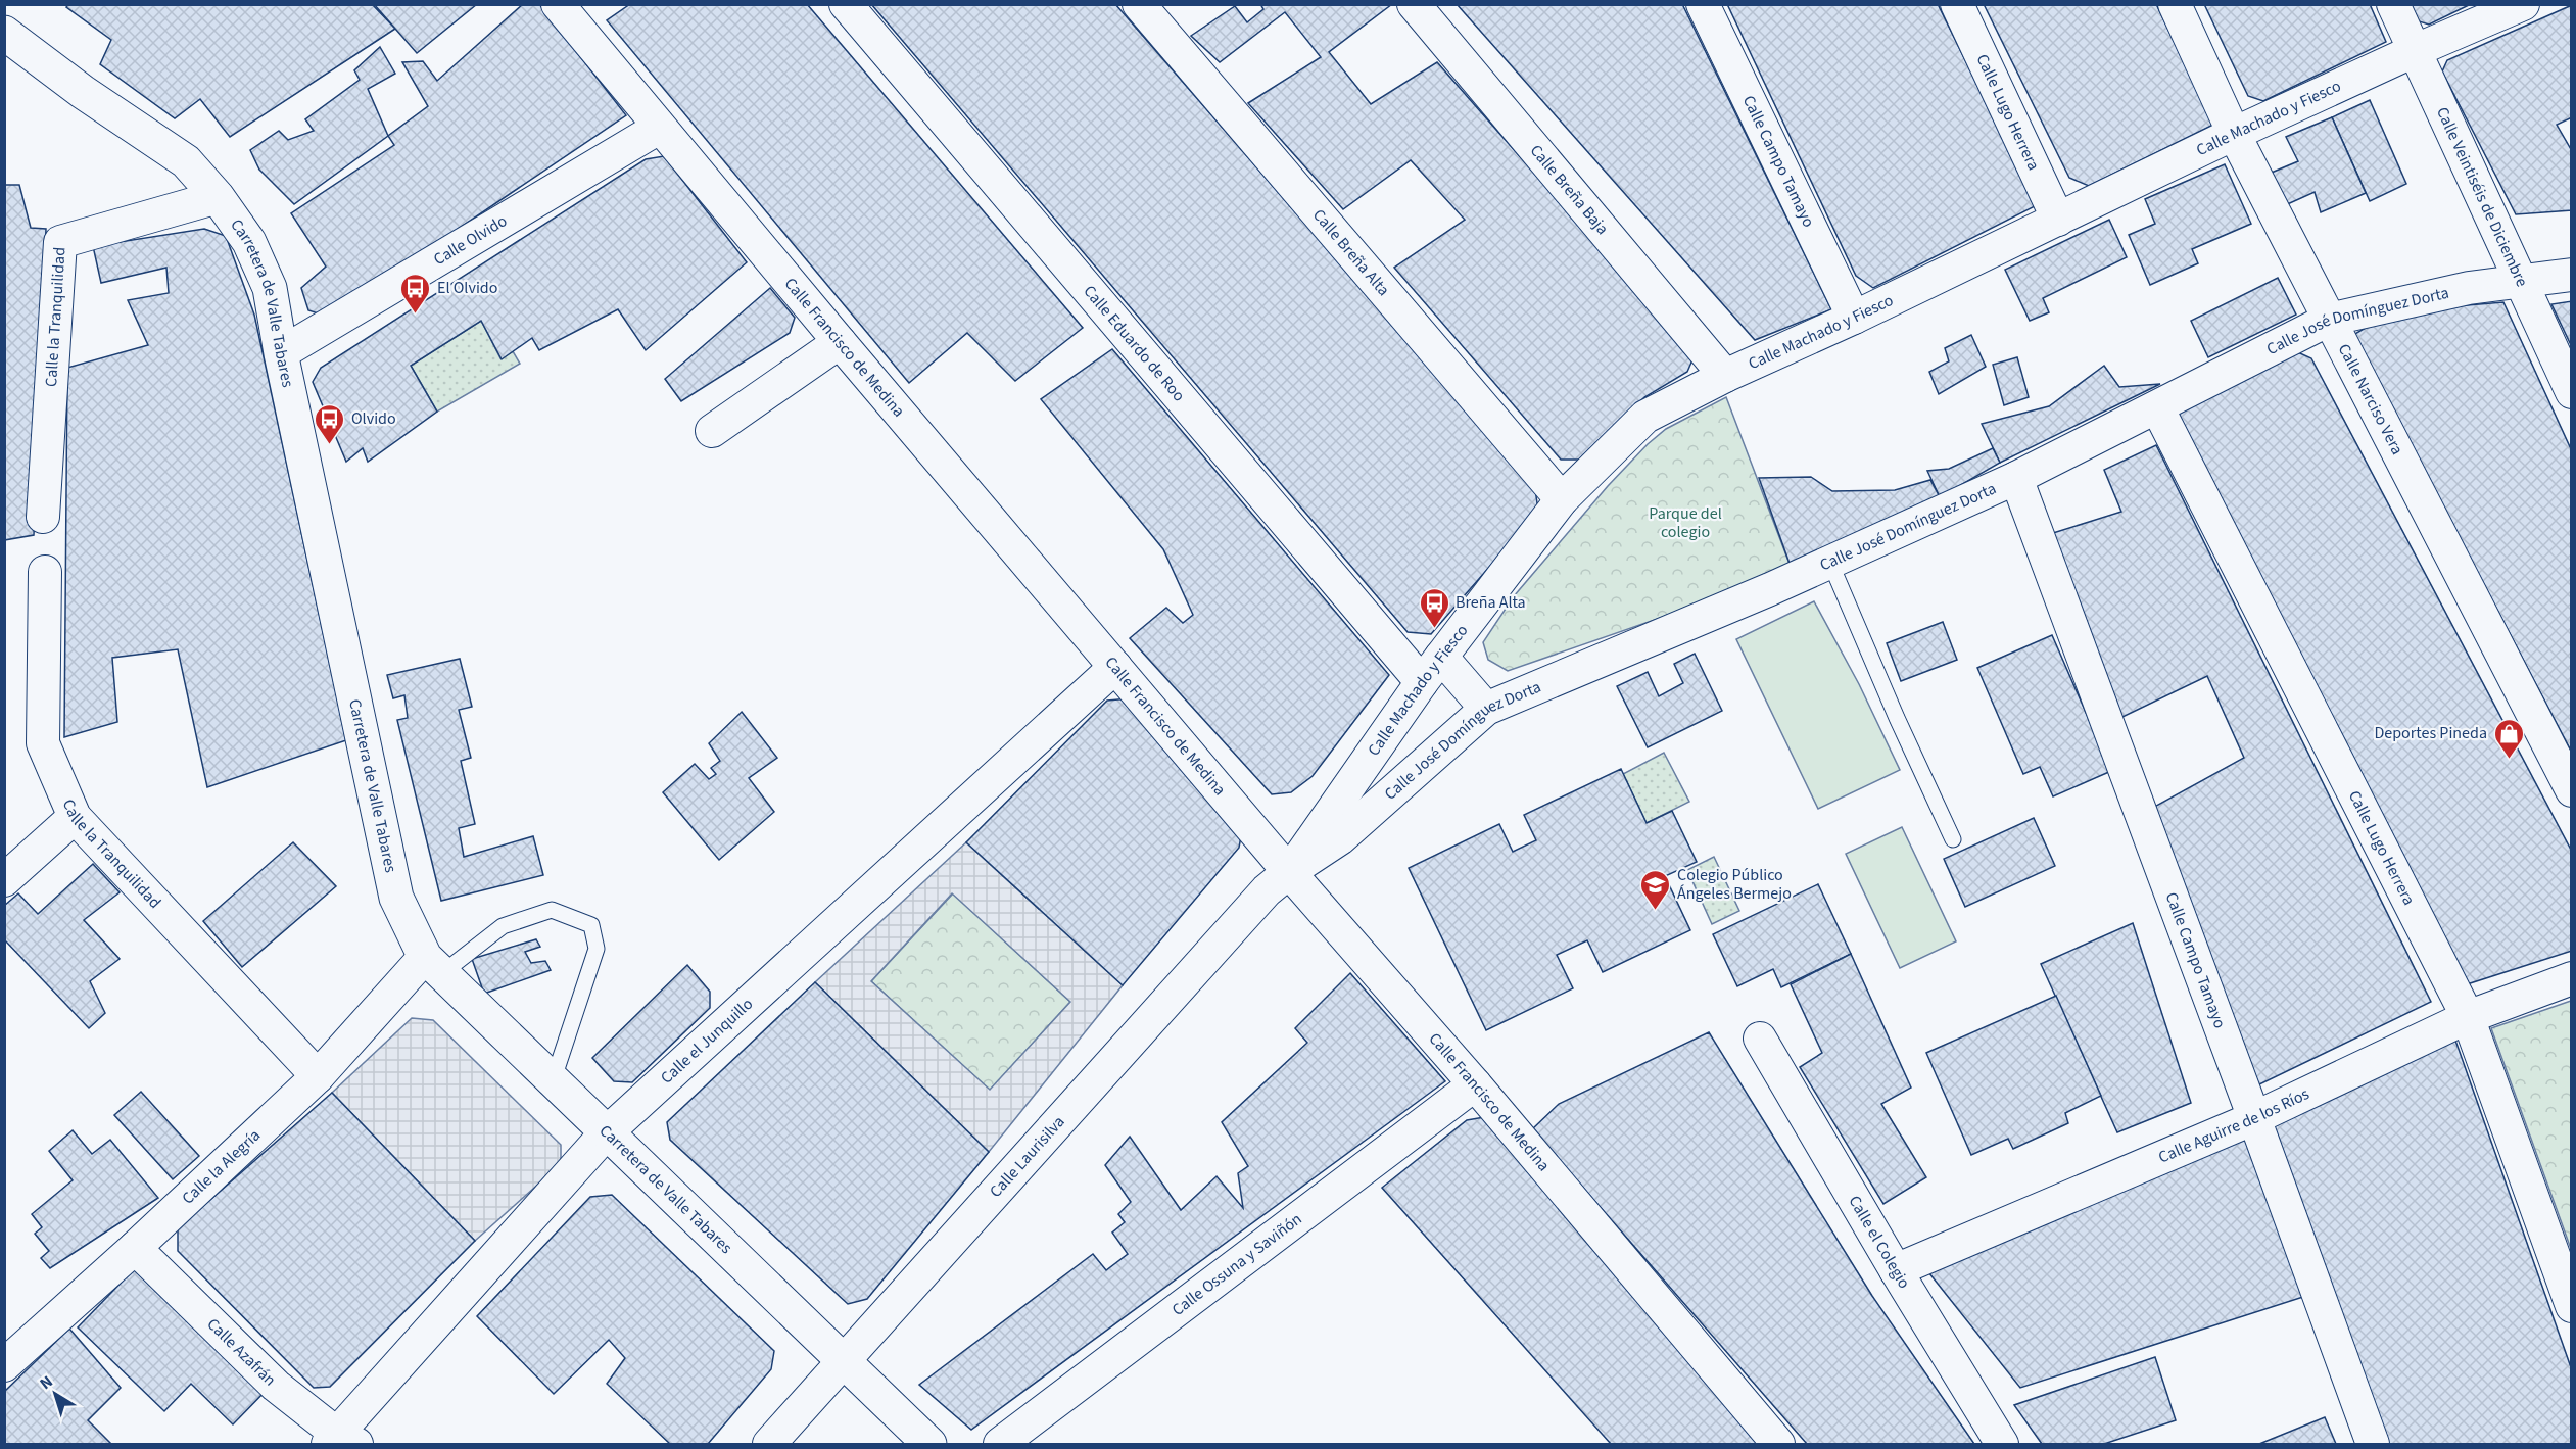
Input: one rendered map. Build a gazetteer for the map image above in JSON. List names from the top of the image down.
{
  "streets": {
    "main road": ["Carretera de Valle Tabares"],
    "street": [
      "Calle Lugo Herrera",
      "Calle Machado y Fiesco",
      "Calle Campo Tamayo",
      "Calle Breña Baja",
      "Calle Veintiséis de Diciembre",
      "Calle Olvido",
      "Calle Breña Alta",
      "Calle la Tranquilidad",
      "Calle José Domínguez Dorta",
      "Calle Eduardo de Roo",
      "Calle Francisco de Medina",
      "Calle Narciso Vera",
      "Calle el Junquillo",
      "Calle Aguirre de los Ríos",
      "Calle Laurisilva",
      "Calle la Alegría",
      "Calle el Colegio",
      "Calle Ossuna y Saviñón",
      "Calle Azafrán"
    ]
  },
  "crossings": [
    ["Calle Lugo Herrera", "Calle Machado y Fiesco"],
    ["Calle Lugo Herrera", "Calle José Domínguez Dorta"],
    ["Calle Lugo Herrera", "Calle Aguirre de los Ríos"],
    ["Calle Machado y Fiesco", "Calle Campo Tamayo"],
    ["Calle Machado y Fiesco", "Calle Breña Baja"],
    ["Calle Machado y Fiesco", "Calle Veintiséis de Diciembre"],
    ["Calle Machado y Fiesco", "Calle Breña Alta"],
    ["Calle Machado y Fiesco", "Calle José Domínguez Dorta"],
    ["Calle Machado y Fiesco", "Calle Eduardo de Roo"],
    ["Calle Machado y Fiesco", "Calle Francisco de Medina"],
    ["Calle Machado y Fiesco", "Calle Narciso Vera"],
    ["Calle Machado y Fiesco", "Calle Laurisilva"],
    ["Calle Campo Tamayo", "Calle José Domínguez Dorta"],
    ["Calle Campo Tamayo", "Calle Aguirre de los Ríos"],
    ["Calle Veintiséis de Diciembre", "Calle José Domínguez Dorta"],
    ["Calle Olvido", "Carretera de Valle Tabares"],
    ["Calle Olvido", "Calle Francisco de Medina"],
    ["Carretera de Valle Tabares", "Calle la Tranquilidad"],
    ["Carretera de Valle Tabares", "Calle el Junquillo"],
    ["Carretera de Valle Tabares", "Calle Laurisilva"],
    ["Carretera de Valle Tabares", "Calle la Alegría"],
    ["Calle la Tranquilidad", "Calle la Alegría"],
    ["Calle José Domínguez Dorta", "Calle Francisco de Medina"],
    ["Calle José Domínguez Dorta", "Calle Narciso Vera"],
    ["Calle José Domínguez Dorta", "Calle Laurisilva"],
    ["Calle Francisco de Medina", "Calle el Junquillo"],
    ["Calle Francisco de Medina", "Calle Laurisilva"],
    ["Calle Francisco de Medina", "Calle Ossuna y Saviñón"],
    ["Calle el Junquillo", "Calle Azafrán"],
    ["Calle Aguirre de los Ríos", "Calle el Colegio"],
    ["Calle la Alegría", "Calle Azafrán"]
  ],
  "parks": ["Parque del colegio"],
  "places": {
    "bus stop": ["El Olvido", "Olvido", "Breña Alta"],
    "shop": ["Deportes Pineda"],
    "school or university": ["Colegio Público Ángeles Bermejo"]
  },
  "north": "top left"
}
